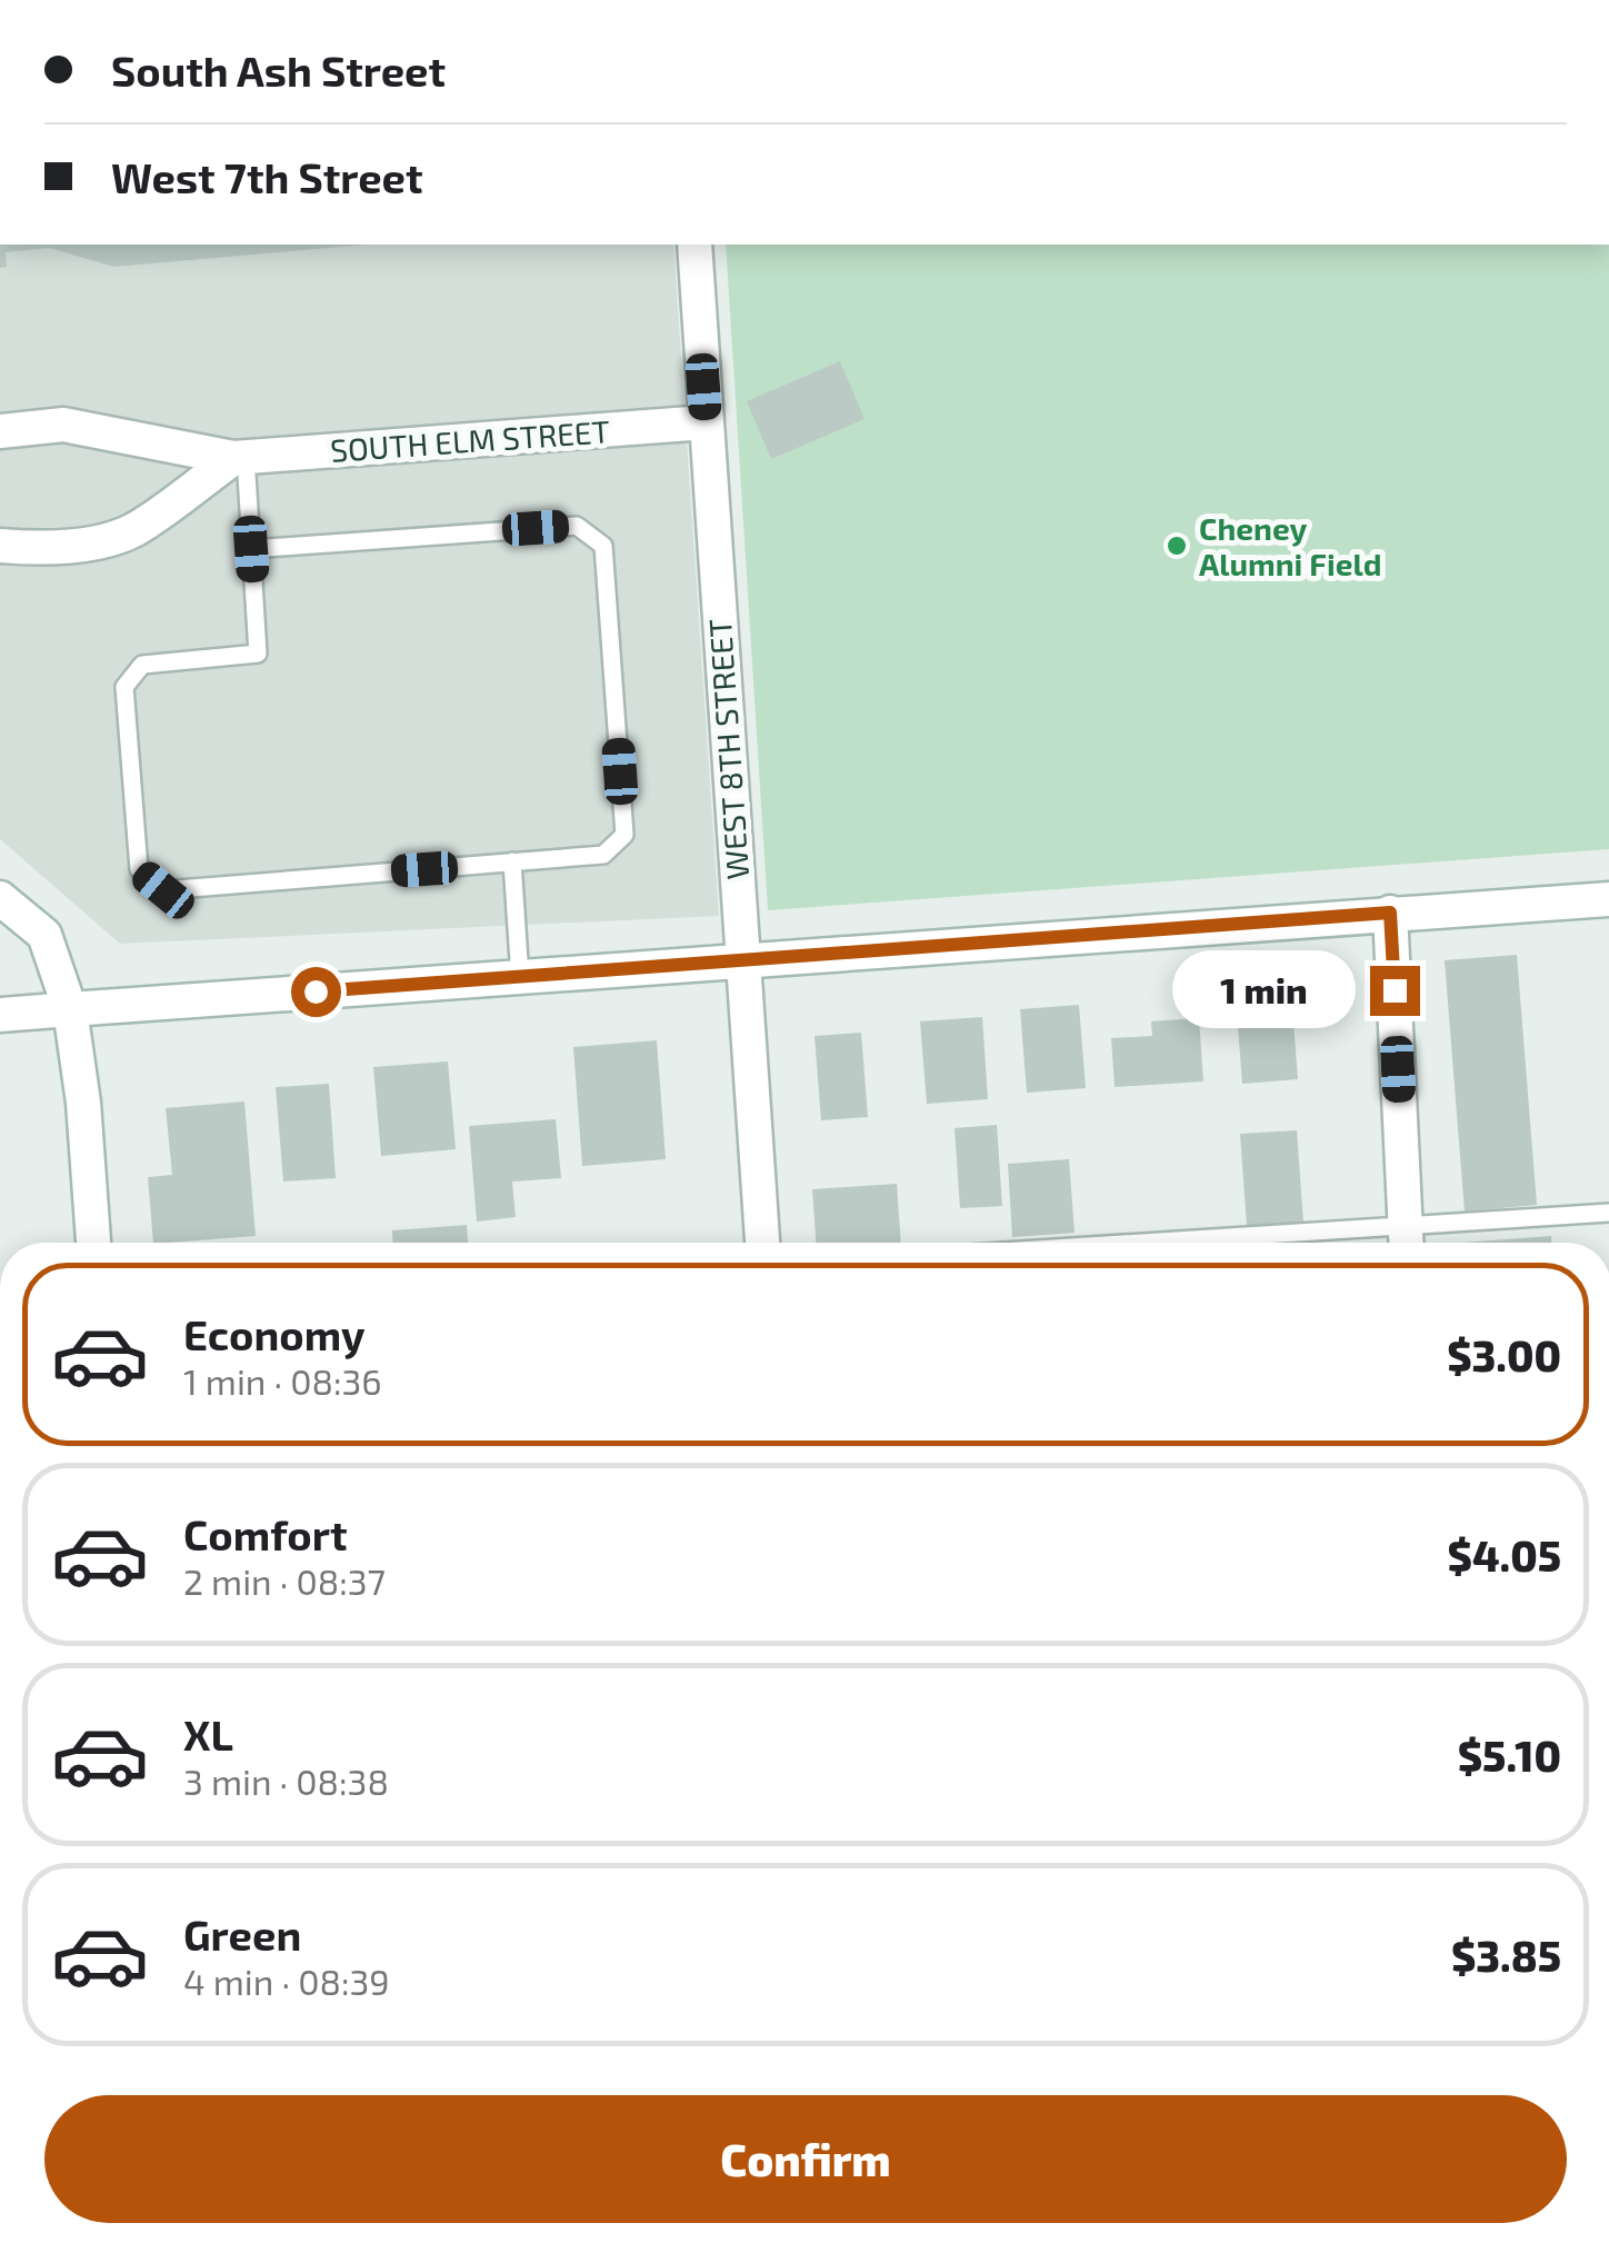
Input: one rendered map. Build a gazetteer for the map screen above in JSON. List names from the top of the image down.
{
  "streets": {
    "street": ["SOUTH ELM STREET", "WEST 8TH STREET"]
  },
  "crossings": [
    ["SOUTH ELM STREET", "WEST 8TH STREET"]
  ],
  "places": ["Cheney Alumni Field"],
  "page": {
    "banner": ["South Ash Street", "West 7th Street"],
    "bubble": "1 min",
    "list": [
      {
        "name": "Economy",
        "note": "1 min · 08:36",
        "value": "$3.00"
      },
      {
        "name": "Comfort",
        "note": "2 min · 08:37",
        "value": "$4.05"
      },
      {
        "name": "XL",
        "note": "3 min · 08:38",
        "value": "$5.10"
      },
      {
        "name": "Green",
        "note": "4 min · 08:39",
        "value": "$3.85"
      }
    ],
    "buttons": "Confirm"
  }
}
